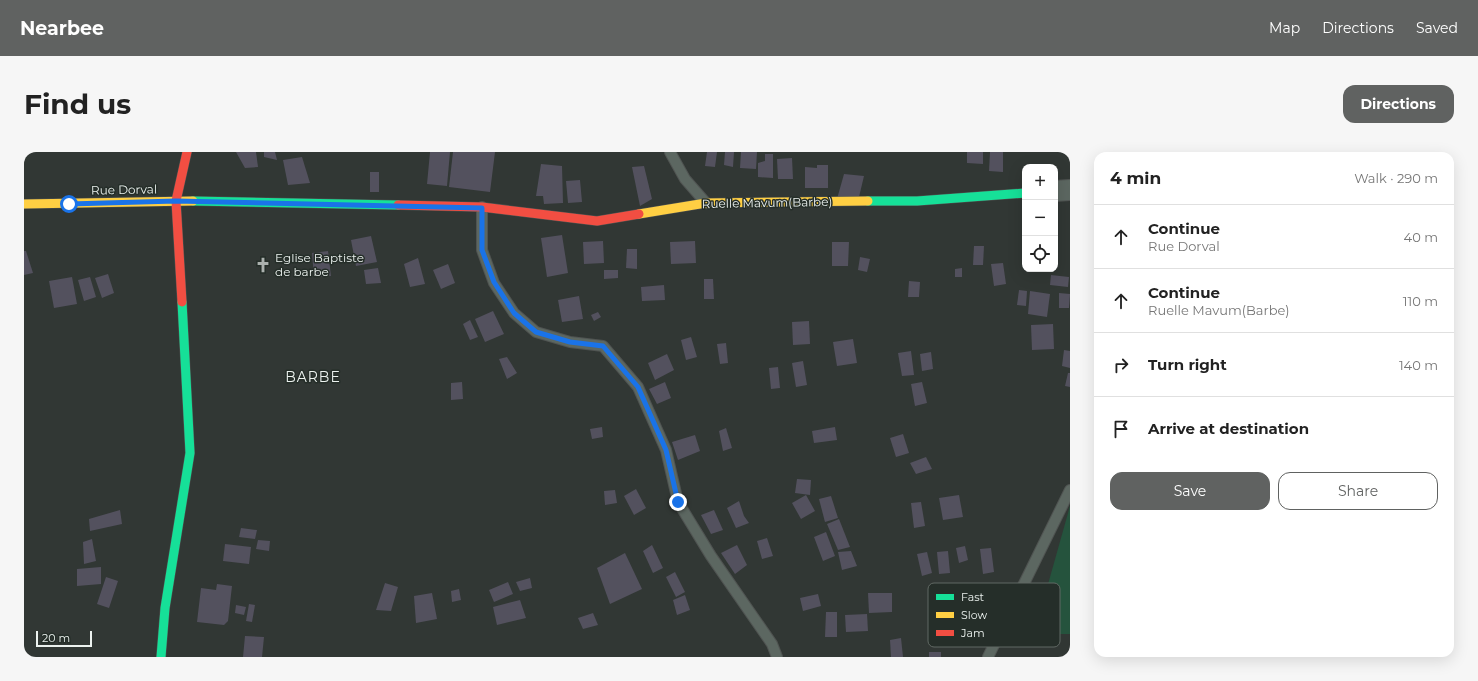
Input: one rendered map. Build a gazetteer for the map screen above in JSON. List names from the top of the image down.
{
  "streets": {
    "street": ["Rue Dorval", "Ruelle Mavum(Barbe)"]
  },
  "crossings": [
    ["Rue Dorval", "Ruelle Mavum(Barbe)"]
  ],
  "districts": ["BARBE"],
  "places": {
    "church": ["Eglise Baptiste de barbe"]
  },
  "legend": ["Fast", "Slow", "Jam"],
  "scale_bar": "20 m",
  "page": {
    "header": "Nearbee",
    "nav": ["Map", "Directions", "Saved"],
    "buttons": [
      "Directions",
      ["Save", "Share"]
    ],
    "title": "Find us",
    "heading": ["4 min", "Walk · 290 m"],
    "map_buttons": ["+", "−"],
    "list": [
      ["Continue", "Rue Dorval", "40 m"],
      ["Continue", "Ruelle Mavum(Barbe)", "110 m"],
      ["Turn right", "140 m"],
      "Arrive at destination"
    ],
    "scale": "20 m"
  }
}
